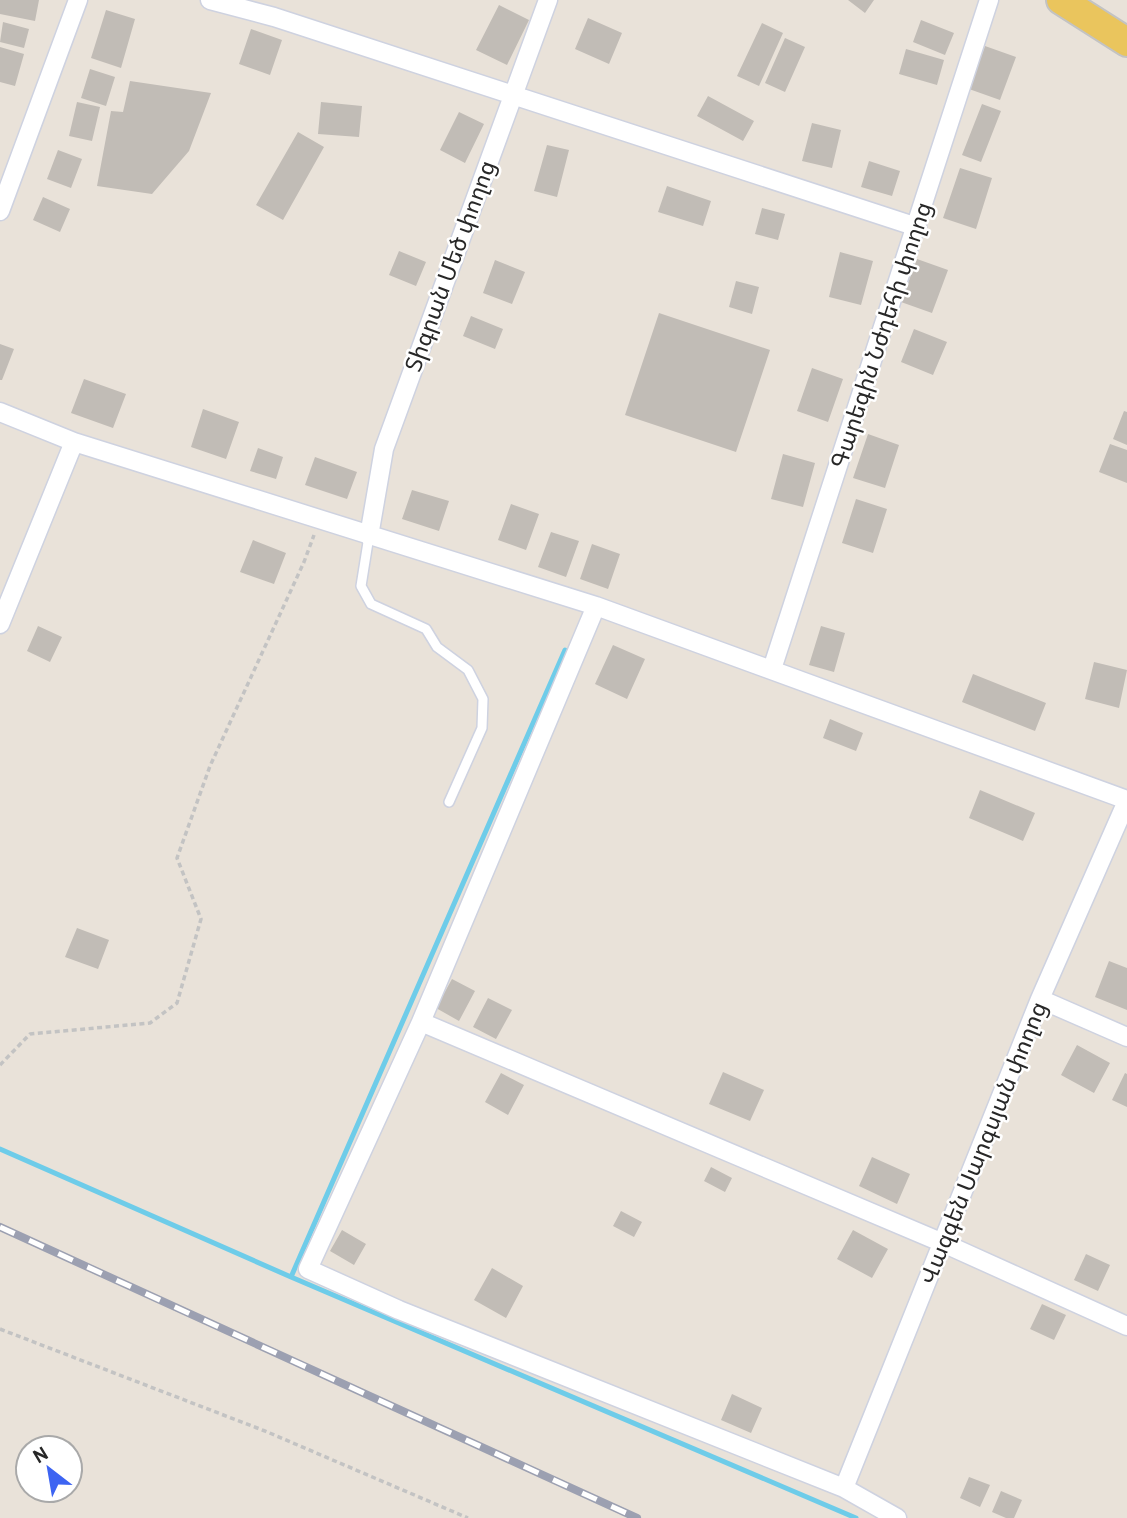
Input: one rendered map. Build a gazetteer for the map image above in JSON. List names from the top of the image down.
{
  "streets": {
    "street": ["Տիգրան Մեծ փողոց", "Գարեգին Նժդեհի փողոց", "Վազգեն Սարգսյան փողոց"]
  },
  "north": "top left"
}
